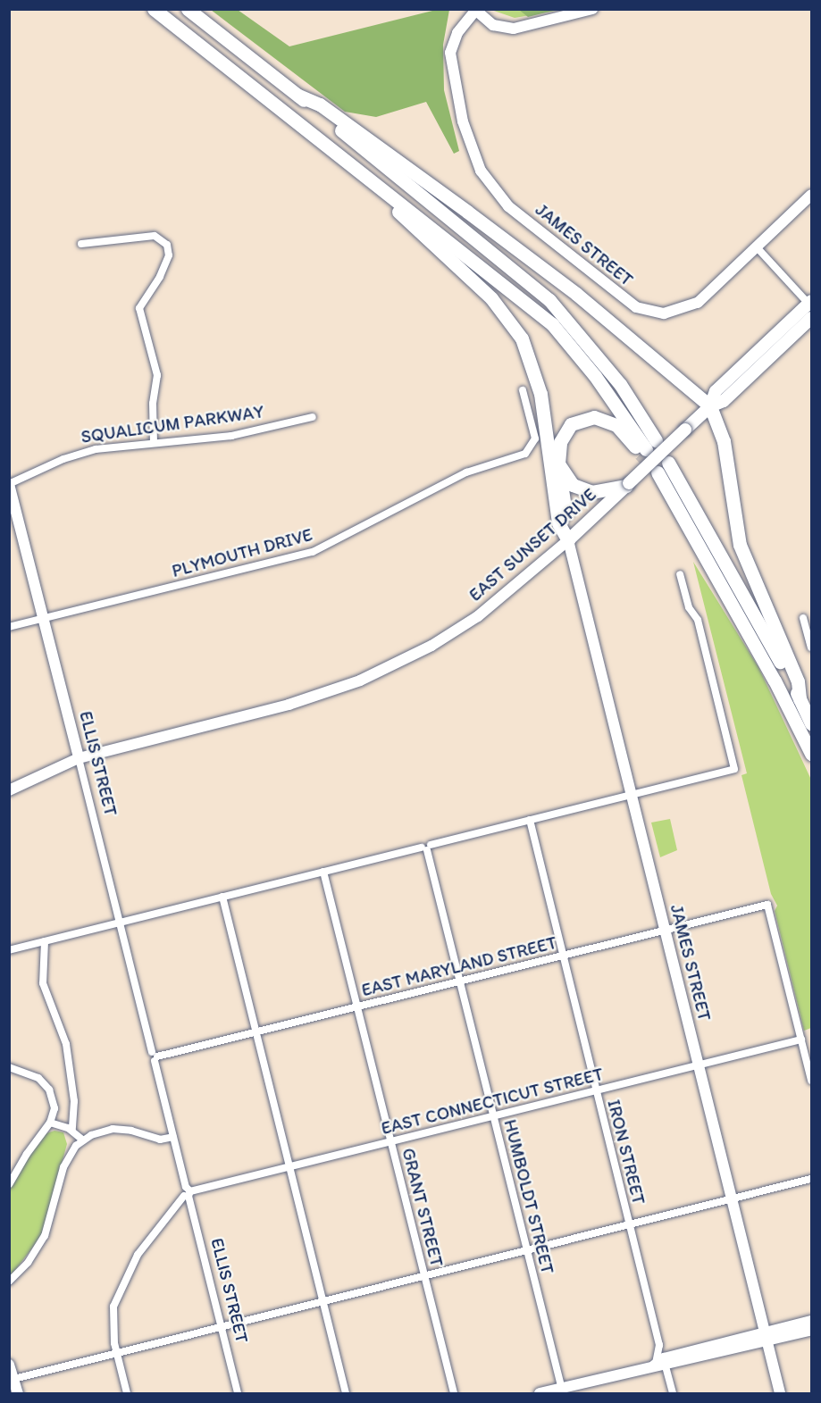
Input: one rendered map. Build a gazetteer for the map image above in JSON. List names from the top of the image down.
{
  "streets": {
    "main road": ["EAST SUNSET DRIVE"],
    "street": [
      "JAMES STREET",
      "SQUALICUM PARKWAY",
      "PLYMOUTH DRIVE",
      "ELLIS STREET",
      "EAST MARYLAND STREET",
      "EAST CONNECTICUT STREET",
      "IRON STREET",
      "HUMBOLDT STREET",
      "GRANT STREET"
    ]
  },
  "crossings": [
    ["JAMES STREET", "EAST SUNSET DRIVE"],
    ["JAMES STREET", "EAST MARYLAND STREET"],
    ["JAMES STREET", "EAST CONNECTICUT STREET"],
    ["SQUALICUM PARKWAY", "ELLIS STREET"],
    ["EAST SUNSET DRIVE", "ELLIS STREET"],
    ["PLYMOUTH DRIVE", "ELLIS STREET"],
    ["ELLIS STREET", "EAST MARYLAND STREET"],
    ["ELLIS STREET", "EAST CONNECTICUT STREET"],
    ["EAST MARYLAND STREET", "EAST CONNECTICUT STREET"],
    ["EAST MARYLAND STREET", "IRON STREET"],
    ["EAST MARYLAND STREET", "HUMBOLDT STREET"],
    ["EAST MARYLAND STREET", "GRANT STREET"],
    ["EAST CONNECTICUT STREET", "IRON STREET"],
    ["EAST CONNECTICUT STREET", "HUMBOLDT STREET"],
    ["EAST CONNECTICUT STREET", "GRANT STREET"]
  ]
}
